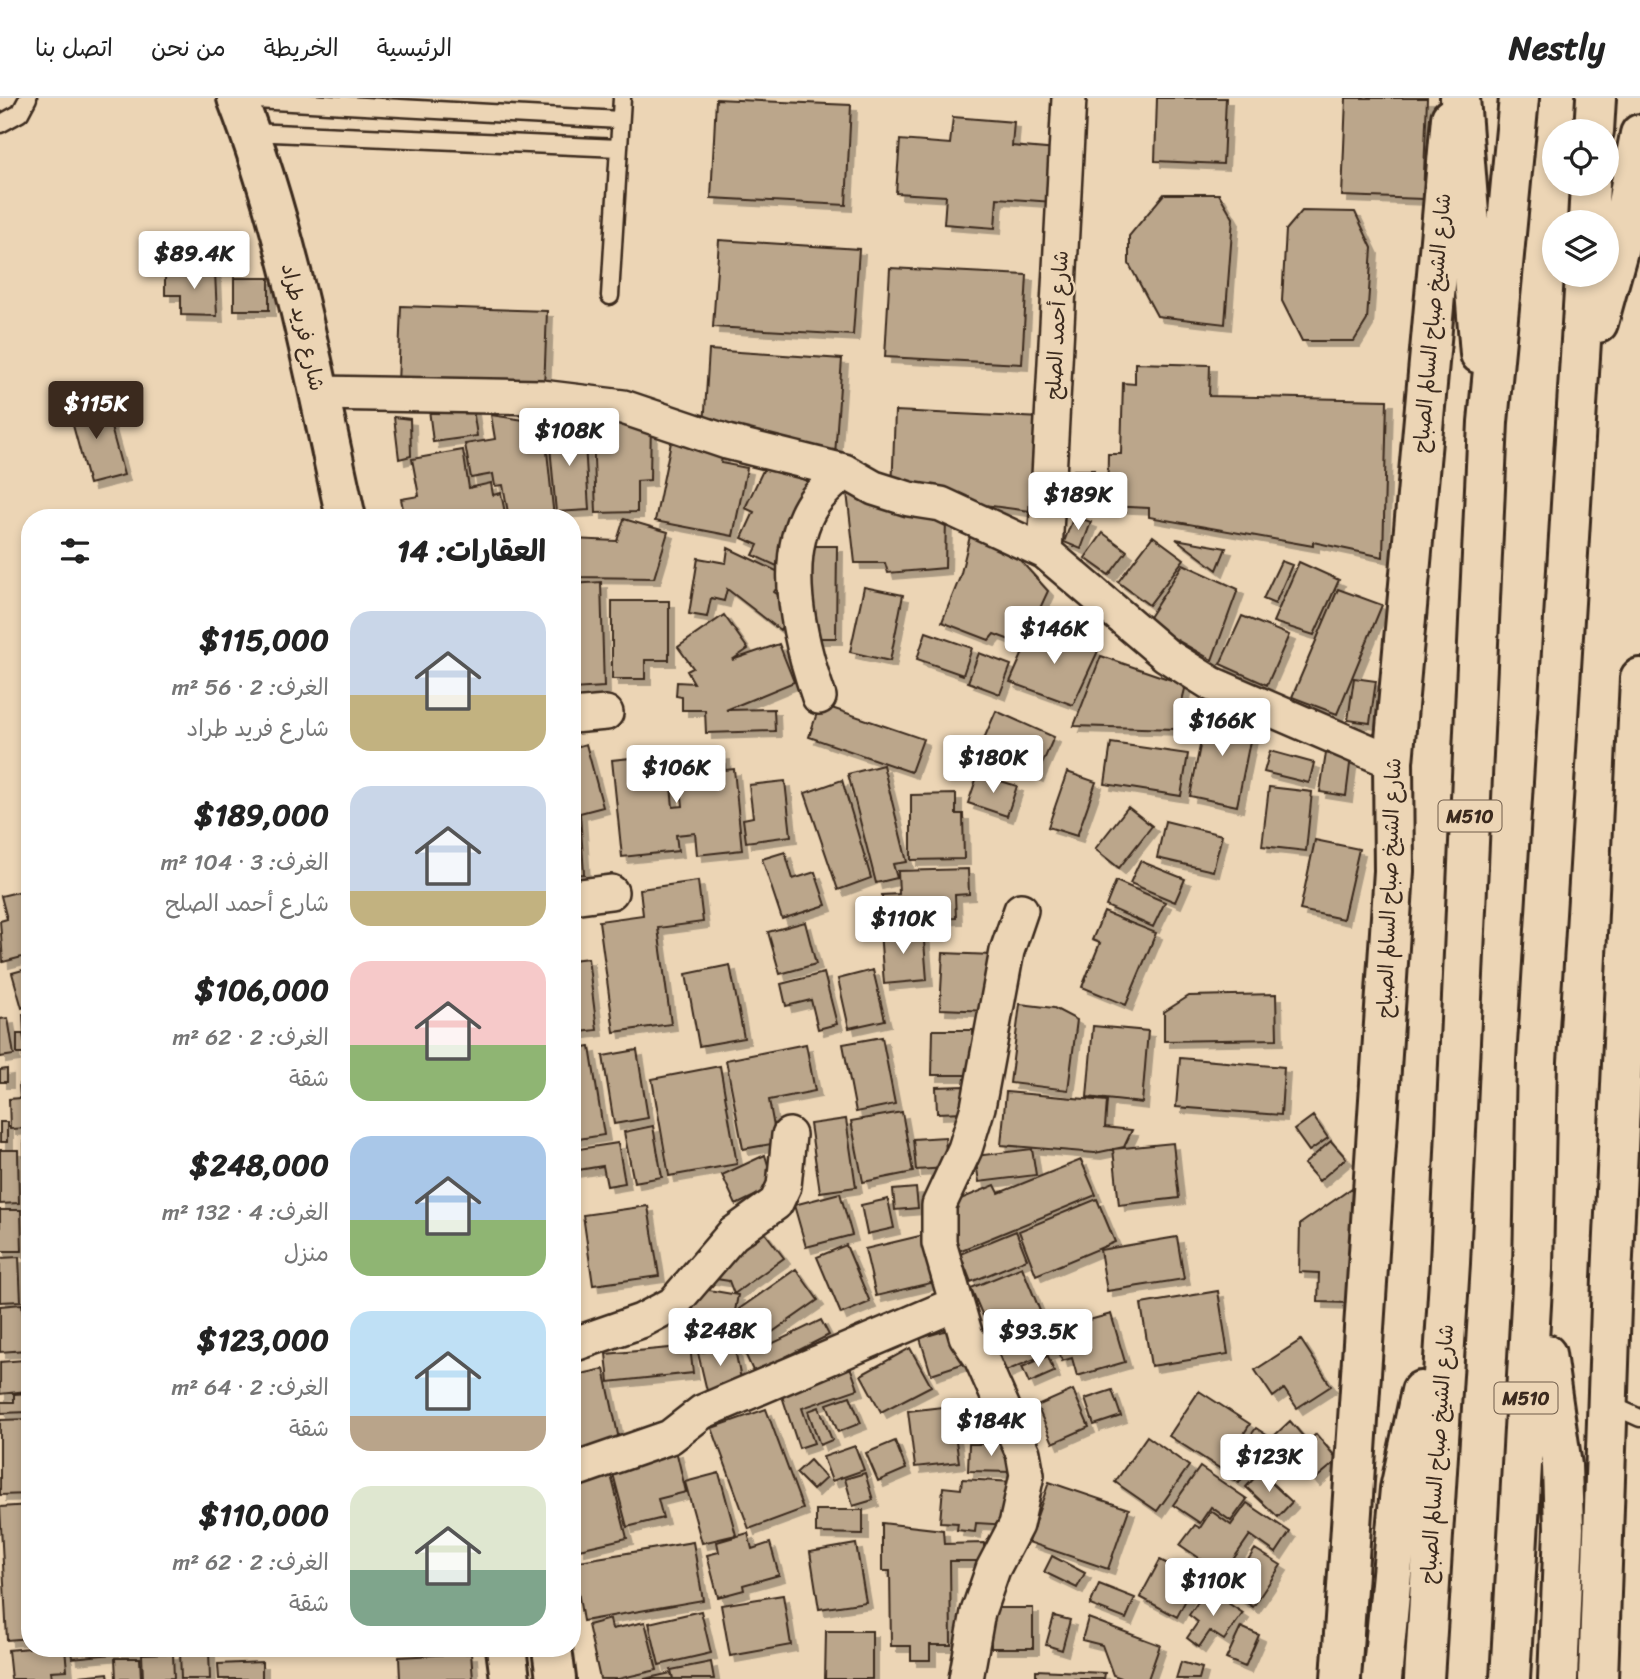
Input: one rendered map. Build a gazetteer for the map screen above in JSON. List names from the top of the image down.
{
  "streets": {
    "main road": ["شارع الشيخ صباح السالم الصباح", "شارع فريد طراد", "M510"],
    "street": ["شارع أحمد الصلح"]
  },
  "page": {
    "header": "Nestly",
    "nav": [
      "الرئيسية",
      "الخريطة",
      "من نحن",
      "اتصل بنا"
    ],
    "price": [
      "$89.4K",
      "$115K",
      "$108K",
      "$189K",
      "$146K",
      "$166K",
      "$180K",
      "$106K",
      "$110K",
      "$248K",
      "$93.5K",
      "$184K",
      "$123K",
      "$110K"
    ],
    "heading": "العقارات: 14",
    "list": [
      {
        "name": "$115,000",
        "note": "الغرف: 2 · 56 m² · شارع فريد طراد"
      },
      {
        "name": "$189,000",
        "note": "الغرف: 3 · 104 m² · شارع أحمد الصلح"
      },
      {
        "name": "$106,000",
        "note": "الغرف: 2 · 62 m² · شقة"
      },
      {
        "name": "$248,000",
        "note": "الغرف: 4 · 132 m² · منزل"
      },
      {
        "name": "$123,000",
        "note": "الغرف: 2 · 64 m² · شقة"
      },
      {
        "name": "$110,000",
        "note": "الغرف: 2 · 62 m² · شقة"
      }
    ]
  }
}
